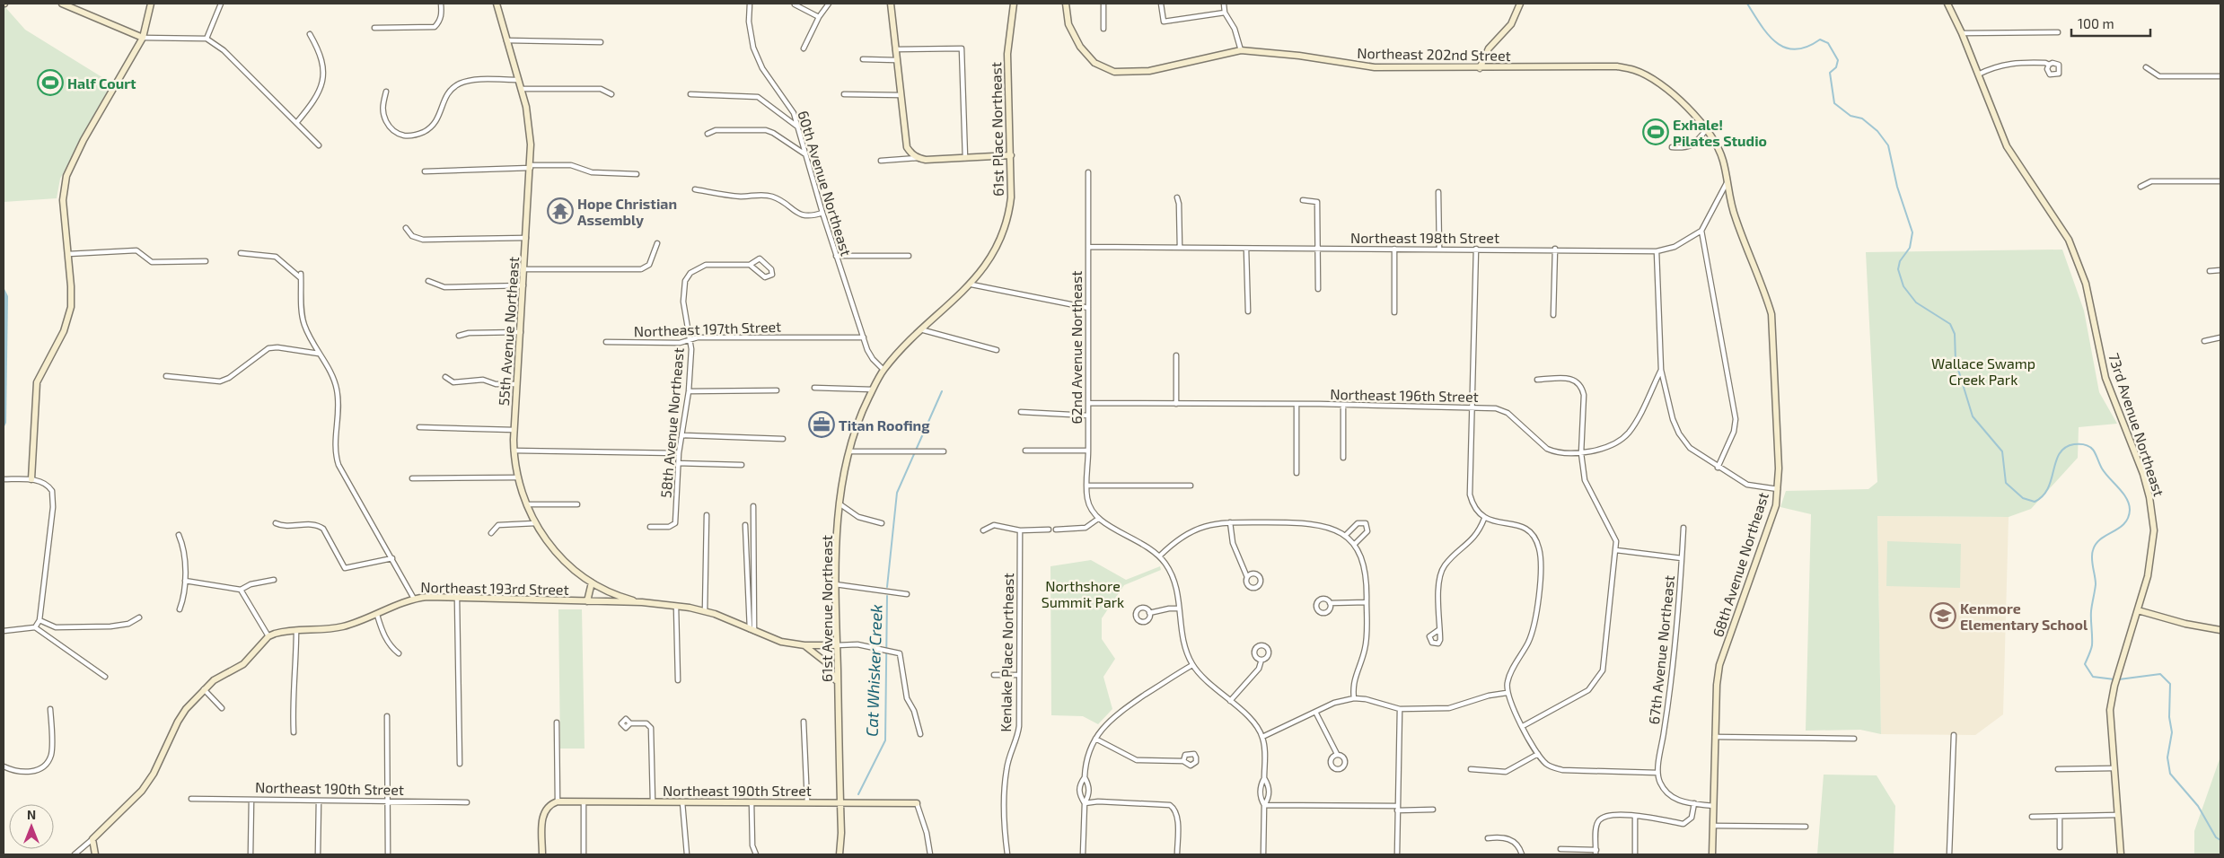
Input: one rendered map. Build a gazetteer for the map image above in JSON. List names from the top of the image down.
{
  "streets": {
    "street": [
      "Northeast 202nd Street",
      "61st Place Northeast",
      "60th Avenue Northeast",
      "Northeast 198th Street",
      "Northeast 197th Street",
      "55th Avenue Northeast",
      "62nd Avenue Northeast",
      "Northeast 196th Street",
      "58th Avenue Northeast",
      "73rd Avenue Northeast",
      "68th Avenue Northeast",
      "Northeast 193rd Street",
      "61st Avenue Northeast",
      "67th Avenue Northeast",
      "Kenlake Place Northeast",
      "Northeast 190th Street"
    ]
  },
  "crossings": [
    ["Northeast 202nd Street", "68th Avenue Northeast"],
    ["61st Place Northeast", "60th Avenue Northeast"],
    ["61st Place Northeast", "61st Avenue Northeast"],
    ["60th Avenue Northeast", "Northeast 197th Street"],
    ["60th Avenue Northeast", "61st Avenue Northeast"],
    ["Northeast 198th Street", "62nd Avenue Northeast"],
    ["Northeast 197th Street", "58th Avenue Northeast"],
    ["55th Avenue Northeast", "Northeast 193rd Street"],
    ["62nd Avenue Northeast", "Northeast 196th Street"],
    ["Northeast 193rd Street", "61st Avenue Northeast"],
    ["61st Avenue Northeast", "Northeast 190th Street"]
  ],
  "water": ["Cat Whisker Creek"],
  "parks": ["Wallace Swamp Creek Park", "Northshore Summit Park"],
  "places": {
    "sports": ["Half Court", "Exhale! Pilates Studio"],
    "temple": ["Hope Christian Assembly"],
    "office": ["Titan Roofing"],
    "school or university": ["Kenmore Elementary School"]
  },
  "scale_bar": "100 m",
  "north": "top"
}
